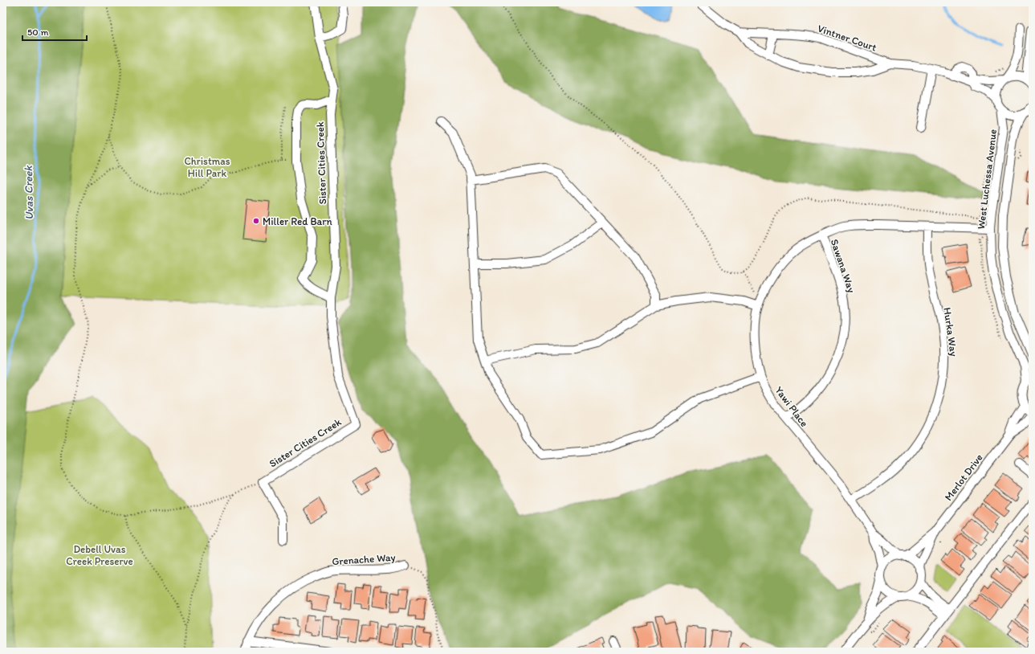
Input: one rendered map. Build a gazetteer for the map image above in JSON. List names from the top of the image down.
{
  "streets": {
    "street": [
      "Vintner Court",
      "Sister Cities Creek",
      "West Luchessa Avenue",
      "Sawana Way",
      "Hurka Way",
      "Yawi Place",
      "Merlot Drive",
      "Grenache Way"
    ]
  },
  "crossings": [
    ["Vintner Court", "West Luchessa Avenue"],
    ["West Luchessa Avenue", "Yawi Place"],
    ["Sawana Way", "Yawi Place"],
    ["Hurka Way", "Yawi Place"]
  ],
  "water": ["Uvas Creek"],
  "parks": ["Christmas Hill Park", "Debell Uvas Creek Preserve"],
  "places": ["Miller Red Barn"],
  "scale_bar": "50 m"
}
